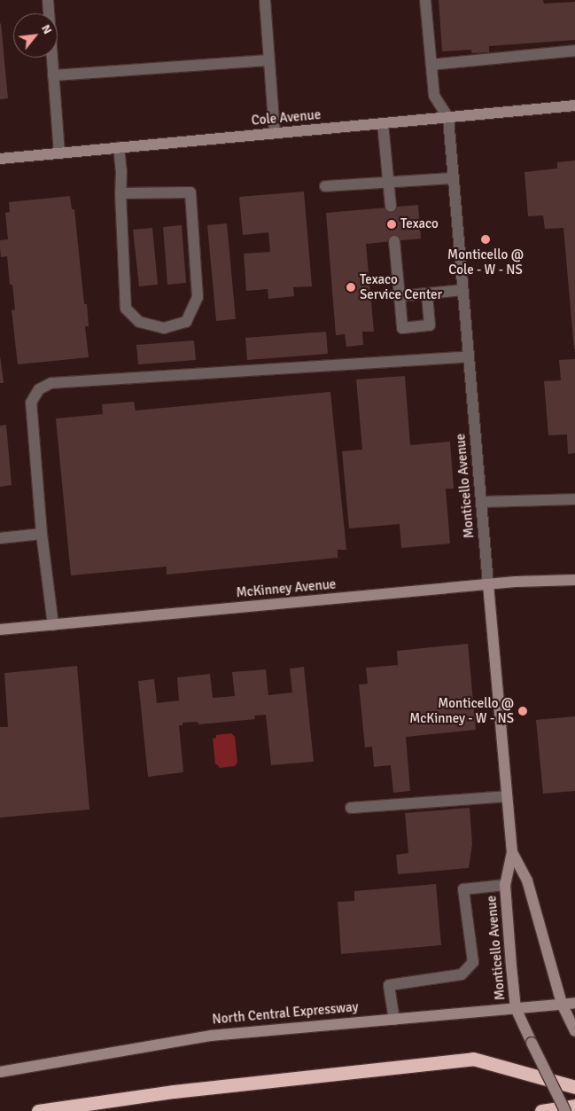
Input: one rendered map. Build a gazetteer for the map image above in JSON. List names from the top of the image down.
{
  "streets": {
    "street": [
      "Cole Avenue",
      "Monticello Avenue",
      "McKinney Avenue",
      "North Central Expressway"
    ]
  },
  "crossings": [
    ["Cole Avenue", "Monticello Avenue"],
    ["Monticello Avenue", "McKinney Avenue"],
    ["Monticello Avenue", "North Central Expressway"]
  ],
  "places": [
    "Texaco",
    "Monticello @ Cole - W - NS",
    "Texaco Service Center",
    "Monticello @ McKinney - W - NS"
  ],
  "north": "top right"
}
